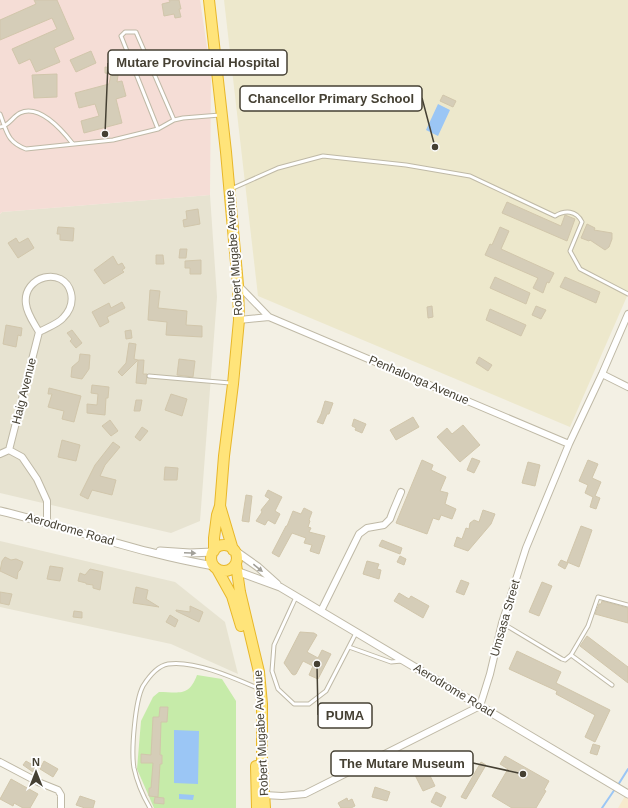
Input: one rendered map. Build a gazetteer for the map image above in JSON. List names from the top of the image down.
{
  "streets": {
    "highway": ["Robert Mugabe Avenue"],
    "street": [
      "Penhalonga Avenue",
      "Haig Avenue",
      "Aerodrome Road",
      "Umsasa Street"
    ]
  },
  "crossings": [
    ["Robert Mugabe Avenue", "Penhalonga Avenue"],
    ["Robert Mugabe Avenue", "Aerodrome Road"],
    ["Penhalonga Avenue", "Umsasa Street"],
    ["Aerodrome Road", "Umsasa Street"]
  ],
  "places": [
    "Mutare Provincial Hospital",
    "Chancellor Primary School",
    "PUMA",
    "The Mutare Museum"
  ],
  "north": "top"
}
